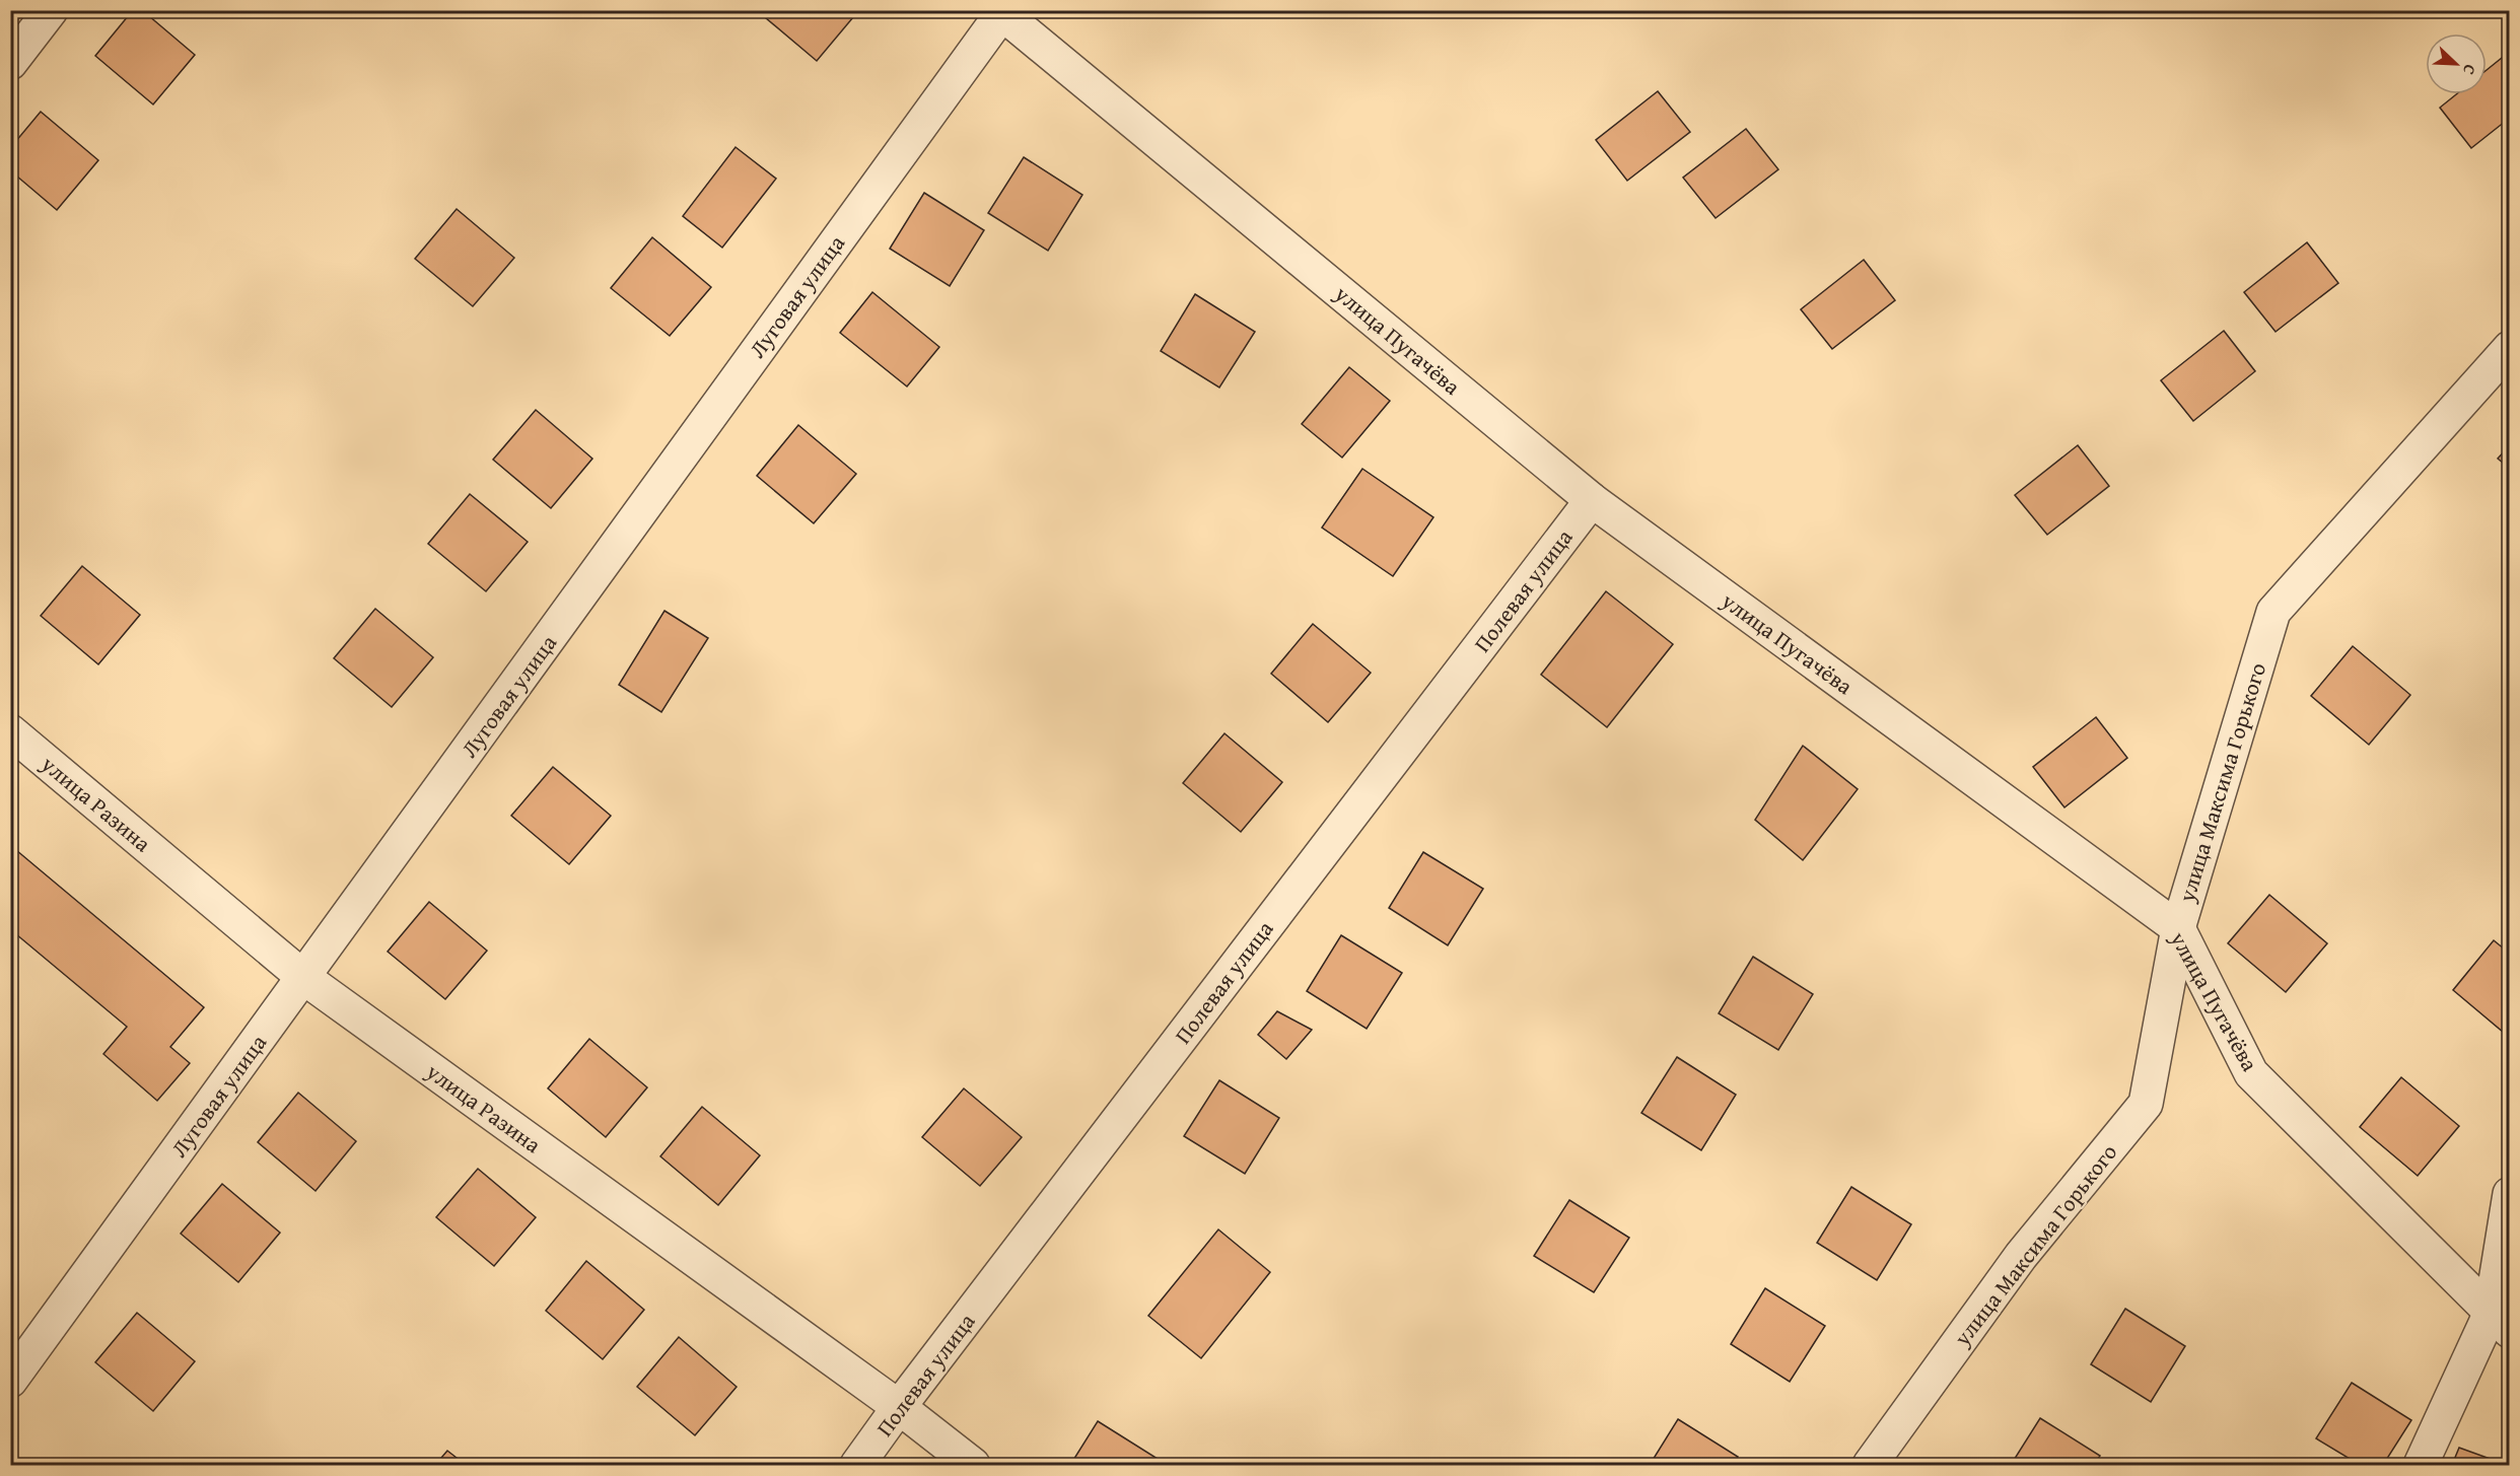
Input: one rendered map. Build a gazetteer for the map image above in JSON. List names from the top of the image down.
{
  "streets": {
    "street": [
      "Луговая улица",
      "улица Пугачёва",
      "Полевая улица",
      "улица Максима Горького",
      "улица Разина"
    ]
  },
  "crossings": [
    ["Луговая улица", "улица Пугачёва"],
    ["Луговая улица", "улица Разина"],
    ["улица Пугачёва", "Полевая улица"],
    ["улица Пугачёва", "улица Максима Горького"],
    ["Полевая улица", "улица Разина"]
  ],
  "north": "bottom right"
}
